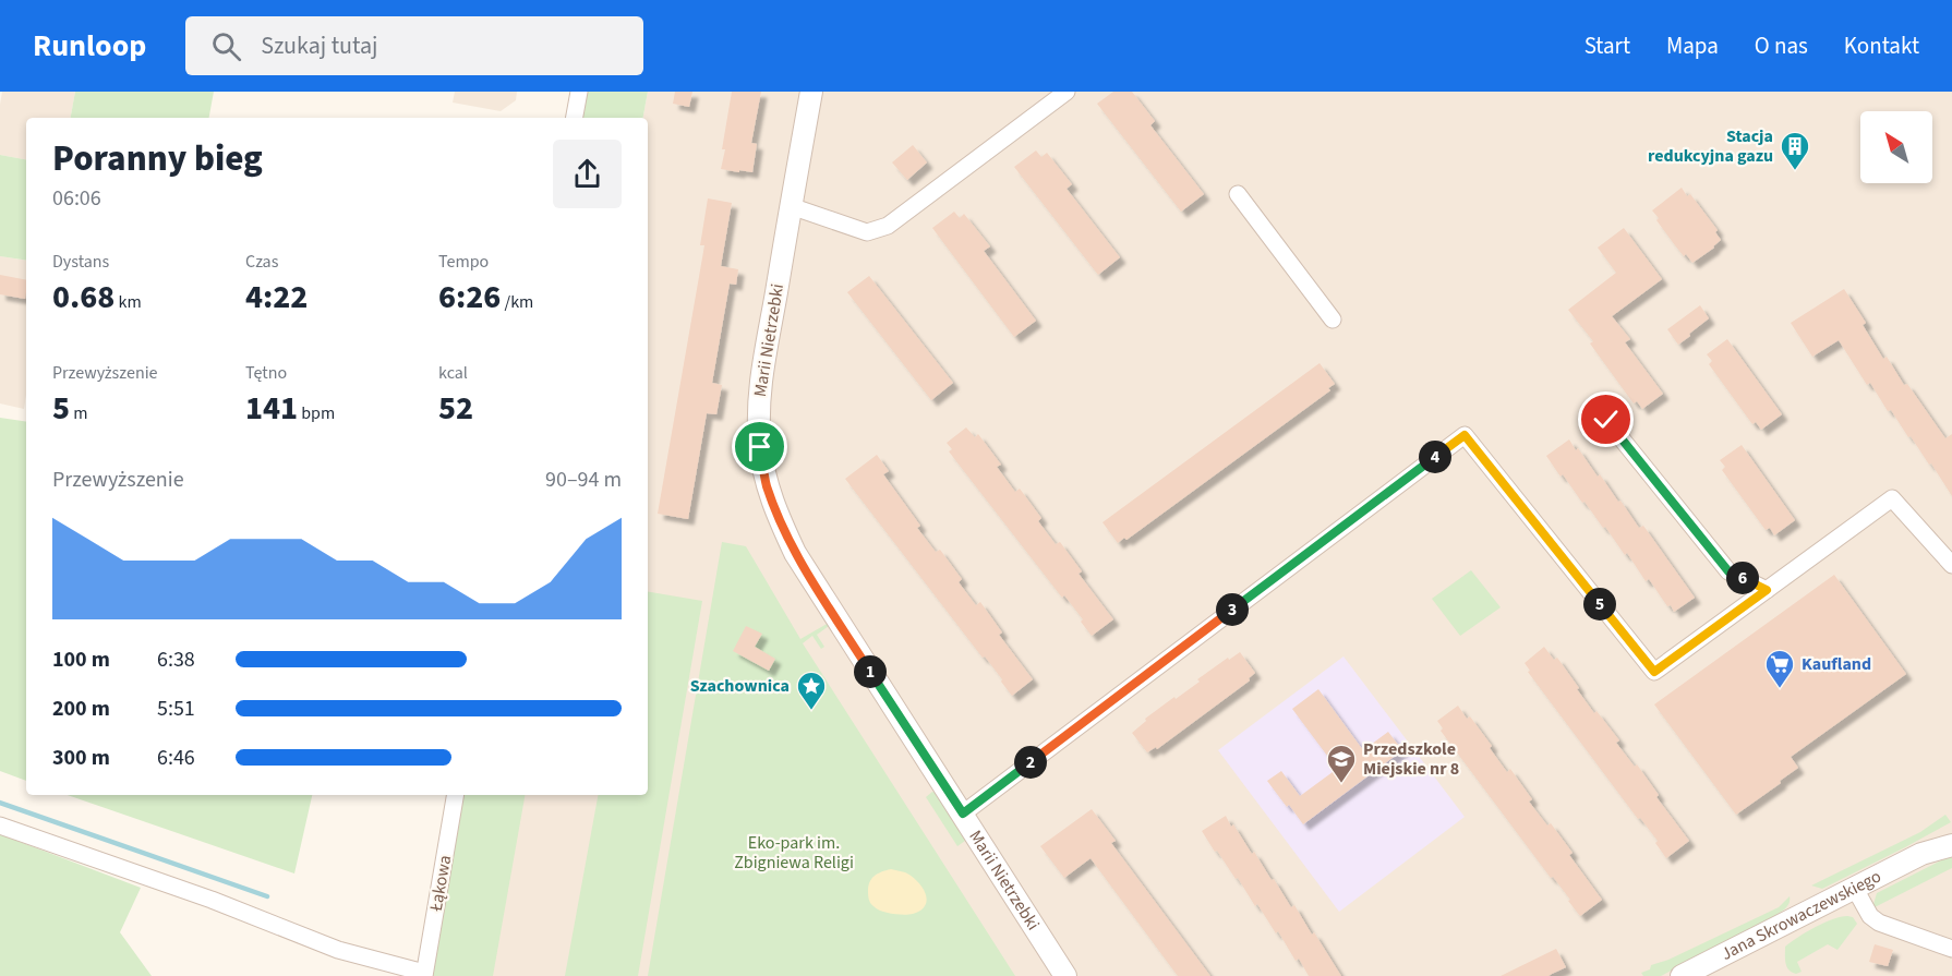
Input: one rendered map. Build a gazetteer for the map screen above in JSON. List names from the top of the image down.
{
  "streets": {
    "street": ["Marii Nietrzebki", "Łąkowa", "Jana Skrowaczewskiego"]
  },
  "parks": ["Eko-park im. Zbigniewa Religi"],
  "places": {
    "building": ["Stacja redukcyjna gazu"],
    "supermarket": ["Kaufland"],
    "place": ["Szachownica"],
    "school or university": ["Przedszkole Miejskie nr 8"]
  },
  "north": "top left",
  "page": {
    "header": "Runloop",
    "search": "Szukaj tutaj",
    "nav": [
      "Start",
      "Mapa",
      "O nas",
      "Kontakt"
    ],
    "heading": ["Poranny bieg", "06:06"],
    "stats": [
      ["Dystans", "0.68 km"],
      ["Czas", "4:22"],
      ["Tempo", "6:26 /km"],
      ["Przewyższenie", "5 m"],
      ["Tętno", "141 bpm"],
      ["kcal", "52"]
    ],
    "pins": [
      "4",
      "6",
      "5",
      "3",
      "1",
      "2"
    ],
    "chart": ["Przewyższenie", "90–94 m"],
    "list": [
      {
        "name": "100 m",
        "note": "6:38"
      },
      {
        "name": "200 m",
        "note": "5:51"
      },
      {
        "name": "300 m",
        "note": "6:46"
      }
    ]
  }
}
